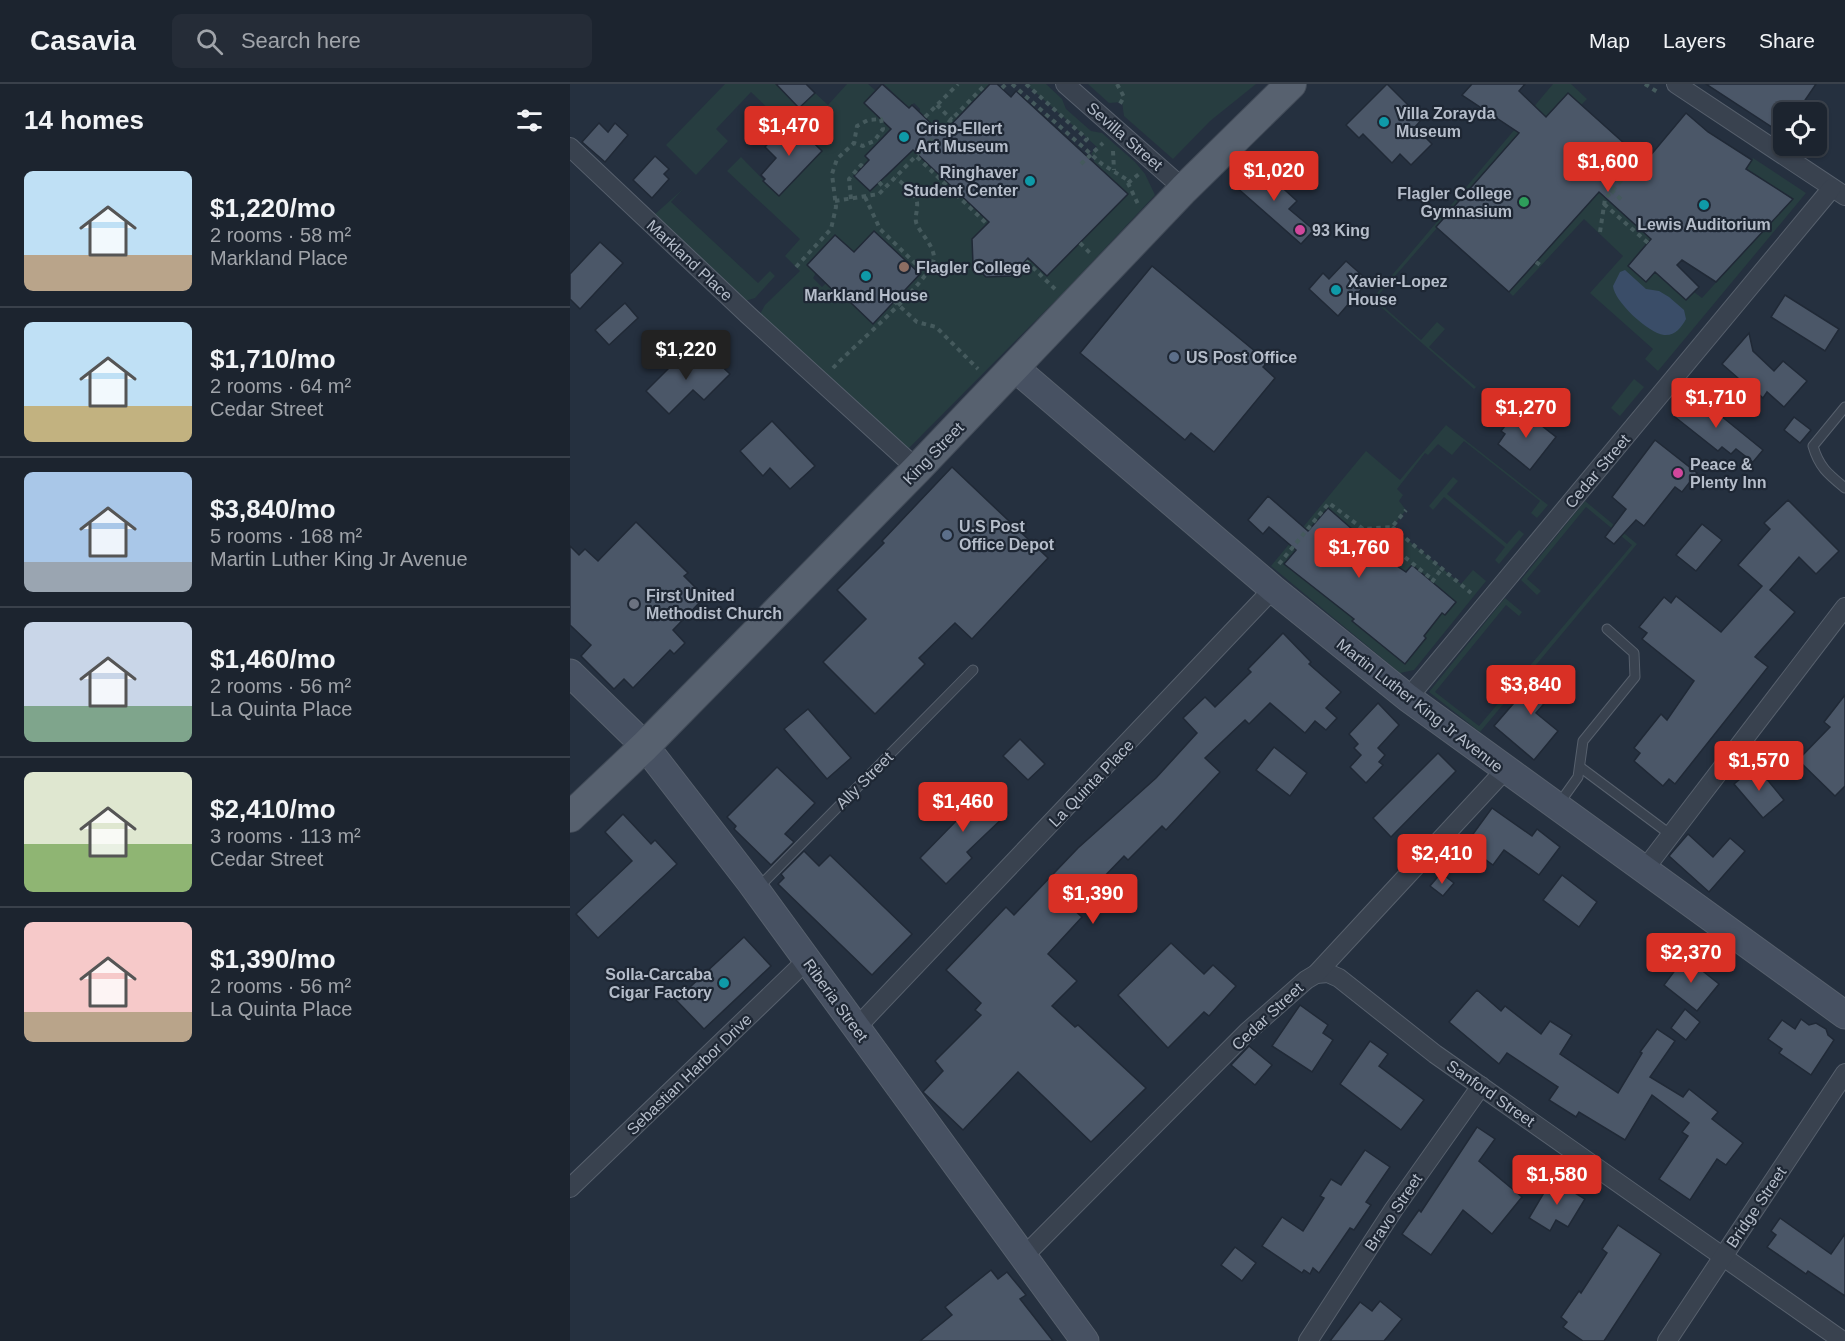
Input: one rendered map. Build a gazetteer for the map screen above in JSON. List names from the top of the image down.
{
  "streets": {
    "main road": ["King Street"],
    "street": [
      "Sevilla Street",
      "Markland Place",
      "Cedar Street",
      "Martin Luther King Jr Avenue",
      "La Quinta Place",
      "Riberia Street",
      "Sebastian Harbor Drive",
      "Sanford Street",
      "Bridge Street",
      "Bravo Street"
    ],
    "lane": ["Ally Street"]
  },
  "crossings": [
    ["Sevilla Street", "King Street"],
    ["Markland Place", "King Street"],
    ["King Street", "Martin Luther King Jr Avenue"],
    ["King Street", "Riberia Street"],
    ["Cedar Street", "Martin Luther King Jr Avenue"],
    ["Cedar Street", "Riberia Street"],
    ["Cedar Street", "Sanford Street"],
    ["Martin Luther King Jr Avenue", "La Quinta Place"],
    ["Ally Street", "Riberia Street"],
    ["La Quinta Place", "Riberia Street"],
    ["Riberia Street", "Sebastian Harbor Drive"],
    ["Sanford Street", "Bridge Street"],
    ["Sanford Street", "Bravo Street"]
  ],
  "places": [
    "Villa Zorayda Museum",
    "Crisp-Ellert Art Museum",
    "Ringhaver Student Center",
    "Flagler College Gymnasium",
    "Lewis Auditorium",
    "93 King",
    "Flagler College",
    "Markland House",
    "Xavier-Lopez House",
    "US Post Office",
    "Peace & Plenty Inn",
    "U.S Post Office Depot",
    "First United Methodist Church",
    "Solla-Carcaba Cigar Factory"
  ],
  "page": {
    "header": "Casavia",
    "search": "Search here",
    "nav": ["Map", "Layers", "Share"],
    "heading": "14 homes",
    "price": [
      "$1,470",
      "$1,600",
      "$1,020",
      "$1,220",
      "$1,710",
      "$1,270",
      "$1,760",
      "$3,840",
      "$1,570",
      "$1,460",
      "$2,410",
      "$1,390",
      "$2,370",
      "$1,580"
    ],
    "list": [
      {
        "name": "$1,220/mo",
        "note": "2 rooms · 58 m² · Markland Place"
      },
      {
        "name": "$1,710/mo",
        "note": "2 rooms · 64 m² · Cedar Street"
      },
      {
        "name": "$3,840/mo",
        "note": "5 rooms · 168 m² · Martin Luther King Jr Avenue"
      },
      {
        "name": "$1,460/mo",
        "note": "2 rooms · 56 m² · La Quinta Place"
      },
      {
        "name": "$2,410/mo",
        "note": "3 rooms · 113 m² · Cedar Street"
      },
      {
        "name": "$1,390/mo",
        "note": "2 rooms · 56 m² · La Quinta Place"
      }
    ]
  }
}
